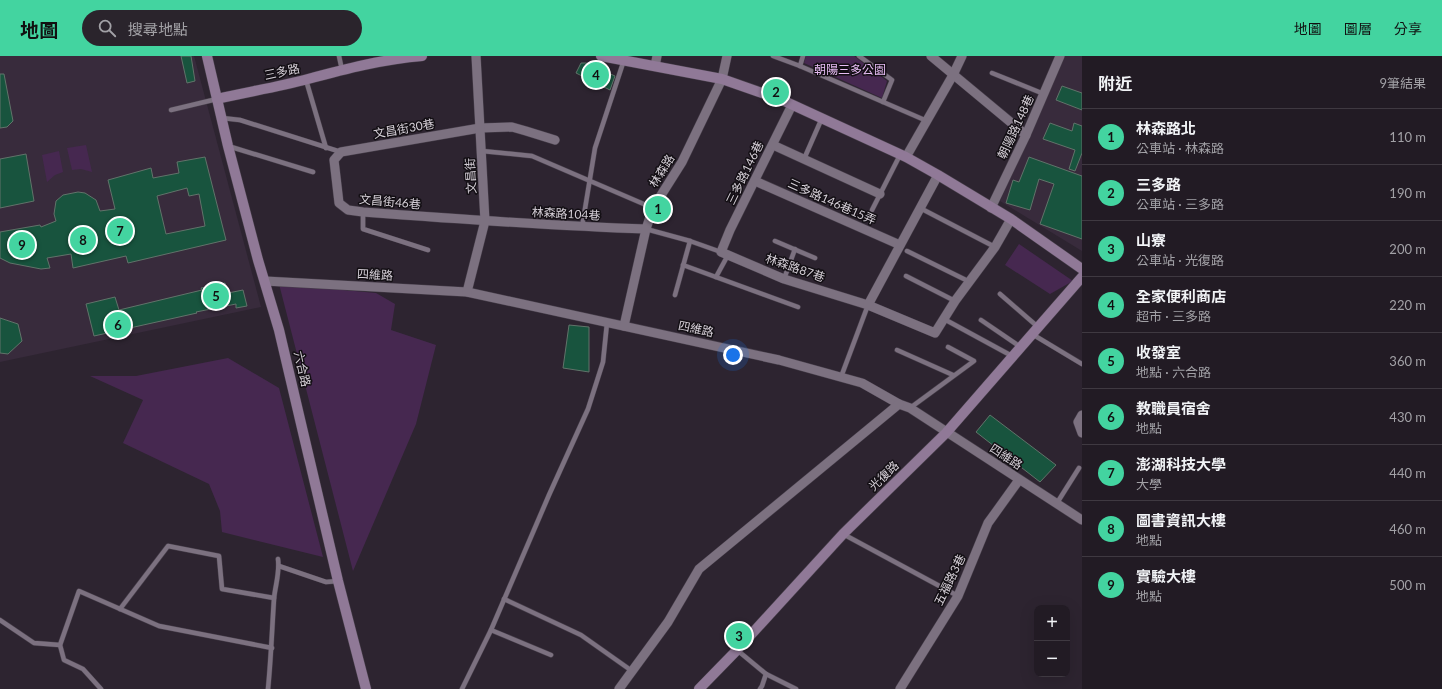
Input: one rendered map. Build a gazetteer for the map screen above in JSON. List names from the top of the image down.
{
  "streets": {
    "street": [
      "三多路",
      "朝陽路148巷",
      "文昌街30巷",
      "林森路",
      "三多路146巷",
      "文昌街",
      "文昌街46巷",
      "三多路146巷15弄",
      "林森路104巷",
      "林森路87巷",
      "四維路",
      "六合路",
      "光復路",
      "五福路3巷"
    ]
  },
  "crossings": [
    ["三多路", "六合路"],
    ["文昌街30巷", "文昌街"],
    ["文昌街30巷", "文昌街46巷"],
    ["林森路", "林森路104巷"],
    ["林森路", "林森路87巷"],
    ["林森路", "四維路"],
    ["三多路146巷", "三多路146巷15弄"],
    ["三多路146巷", "林森路87巷"],
    ["文昌街", "文昌街46巷"],
    ["文昌街", "林森路104巷"],
    ["文昌街", "四維路"],
    ["文昌街46巷", "林森路104巷"],
    ["林森路104巷", "林森路87巷"],
    ["四維路", "六合路"],
    ["四維路", "光復路"],
    ["四維路", "五福路3巷"]
  ],
  "parks": ["朝陽三多公園"],
  "page": {
    "header": "地圖",
    "search": "搜尋地點",
    "nav": ["地圖", "圖層", "分享"],
    "heading": ["附近", "9筆結果"],
    "pins": [
      "4",
      "2",
      "1",
      "7",
      "8",
      "9",
      "5",
      "6",
      "3"
    ],
    "list": [
      {
        "mark": "1",
        "name": "林森路北",
        "note": "公車站 · 林森路",
        "value": "110 m"
      },
      {
        "mark": "2",
        "name": "三多路",
        "note": "公車站 · 三多路",
        "value": "190 m"
      },
      {
        "mark": "3",
        "name": "山寮",
        "note": "公車站 · 光復路",
        "value": "200 m"
      },
      {
        "mark": "4",
        "name": "全家便利商店",
        "note": "超市 · 三多路",
        "value": "220 m"
      },
      {
        "mark": "5",
        "name": "收發室",
        "note": "地點 · 六合路",
        "value": "360 m"
      },
      {
        "mark": "6",
        "name": "教職員宿舍",
        "note": "地點",
        "value": "430 m"
      },
      {
        "mark": "7",
        "name": "澎湖科技大學",
        "note": "大學",
        "value": "440 m"
      },
      {
        "mark": "8",
        "name": "圖書資訊大樓",
        "note": "地點",
        "value": "460 m"
      },
      {
        "mark": "9",
        "name": "實驗大樓",
        "note": "地點",
        "value": "500 m"
      }
    ],
    "map_buttons": ["+", "−"]
  }
}
